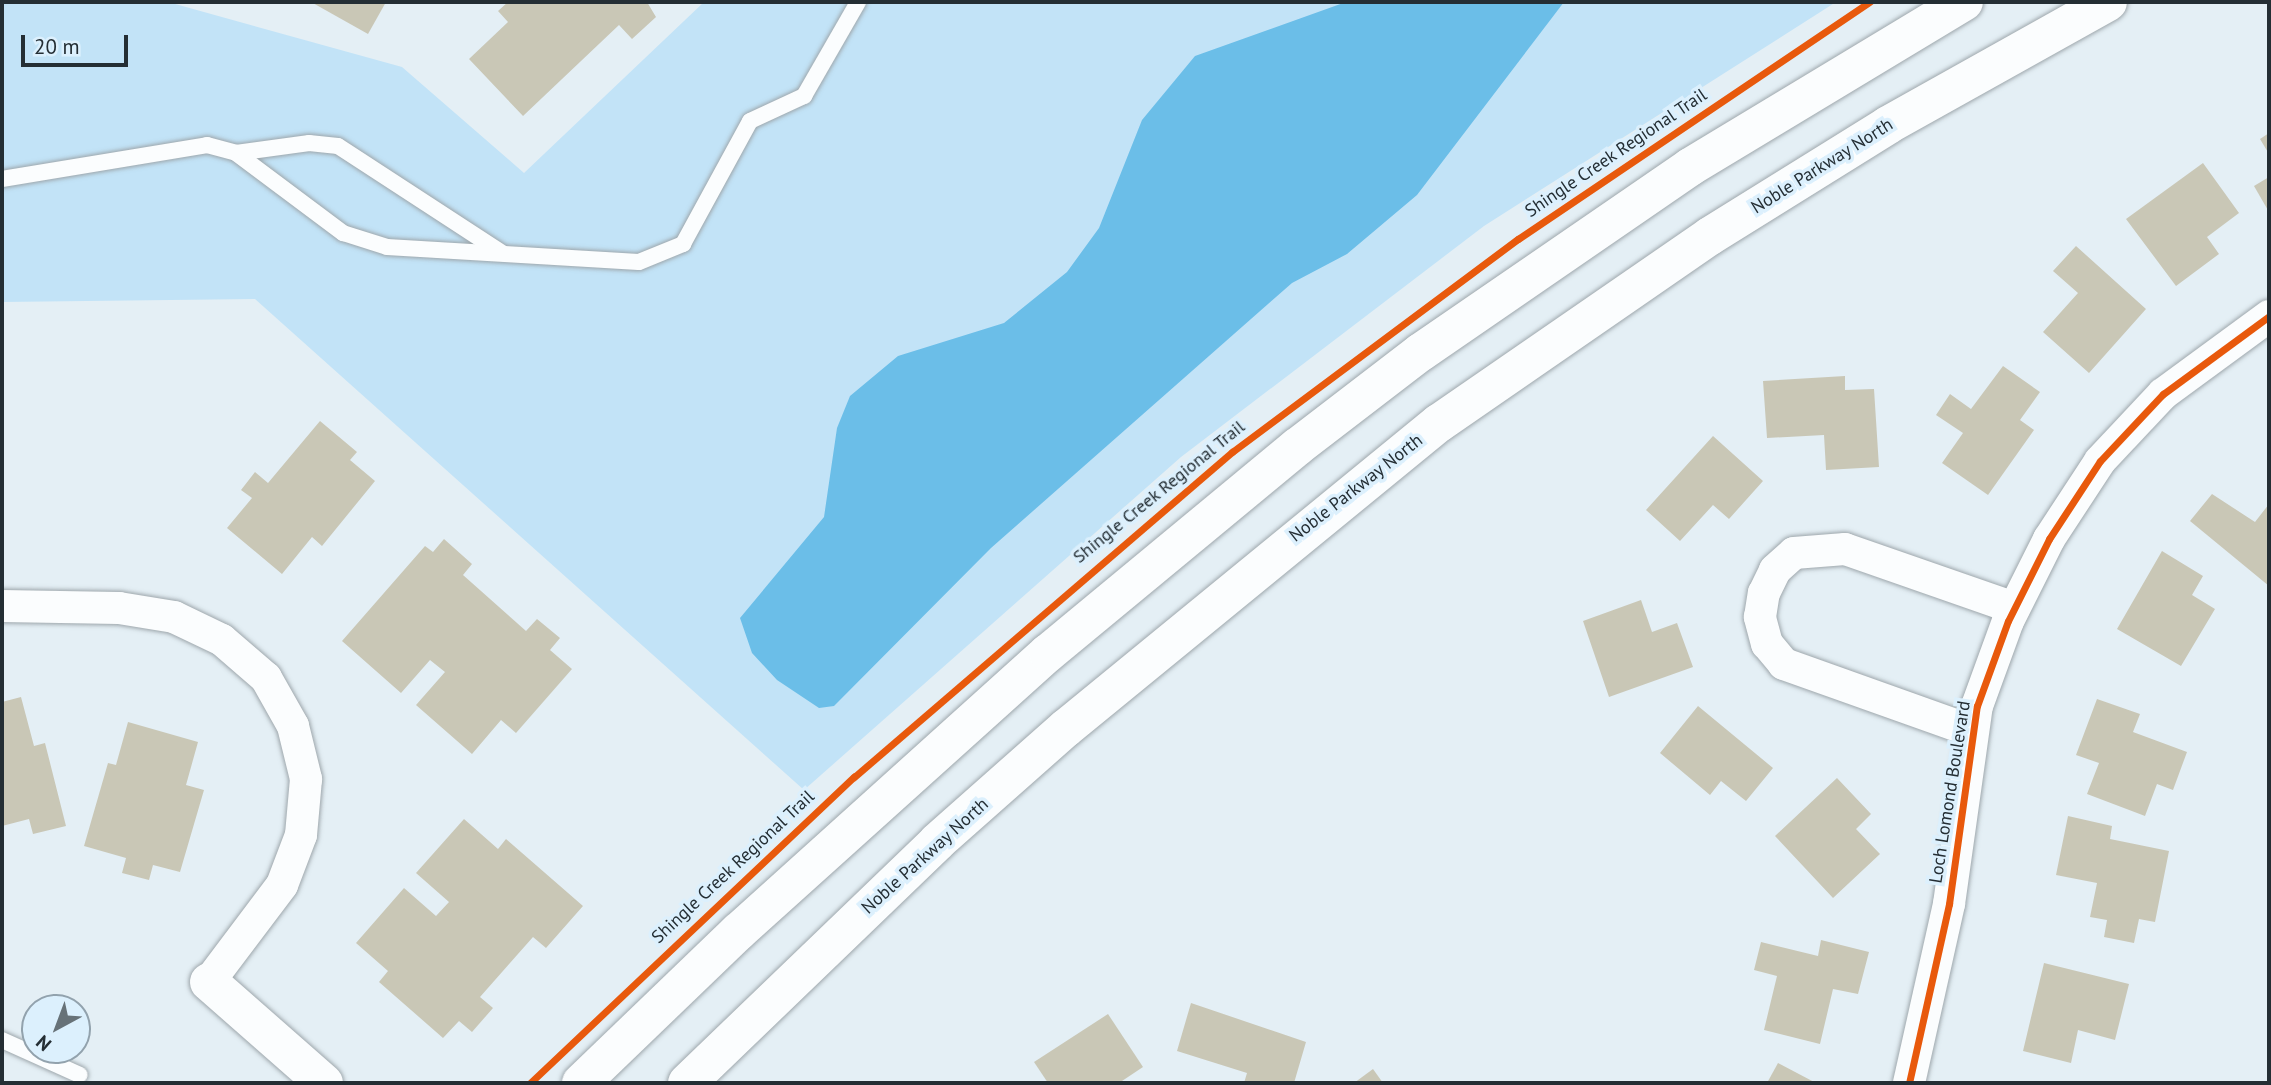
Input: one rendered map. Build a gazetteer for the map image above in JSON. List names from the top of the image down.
{
  "streets": {
    "main road": ["Noble Parkway North"],
    "street": ["Loch Lomond Boulevard"],
    "cycle path": ["Shingle Creek Regional Trail"]
  },
  "scale_bar": "20 m",
  "north": "bottom left"
}
